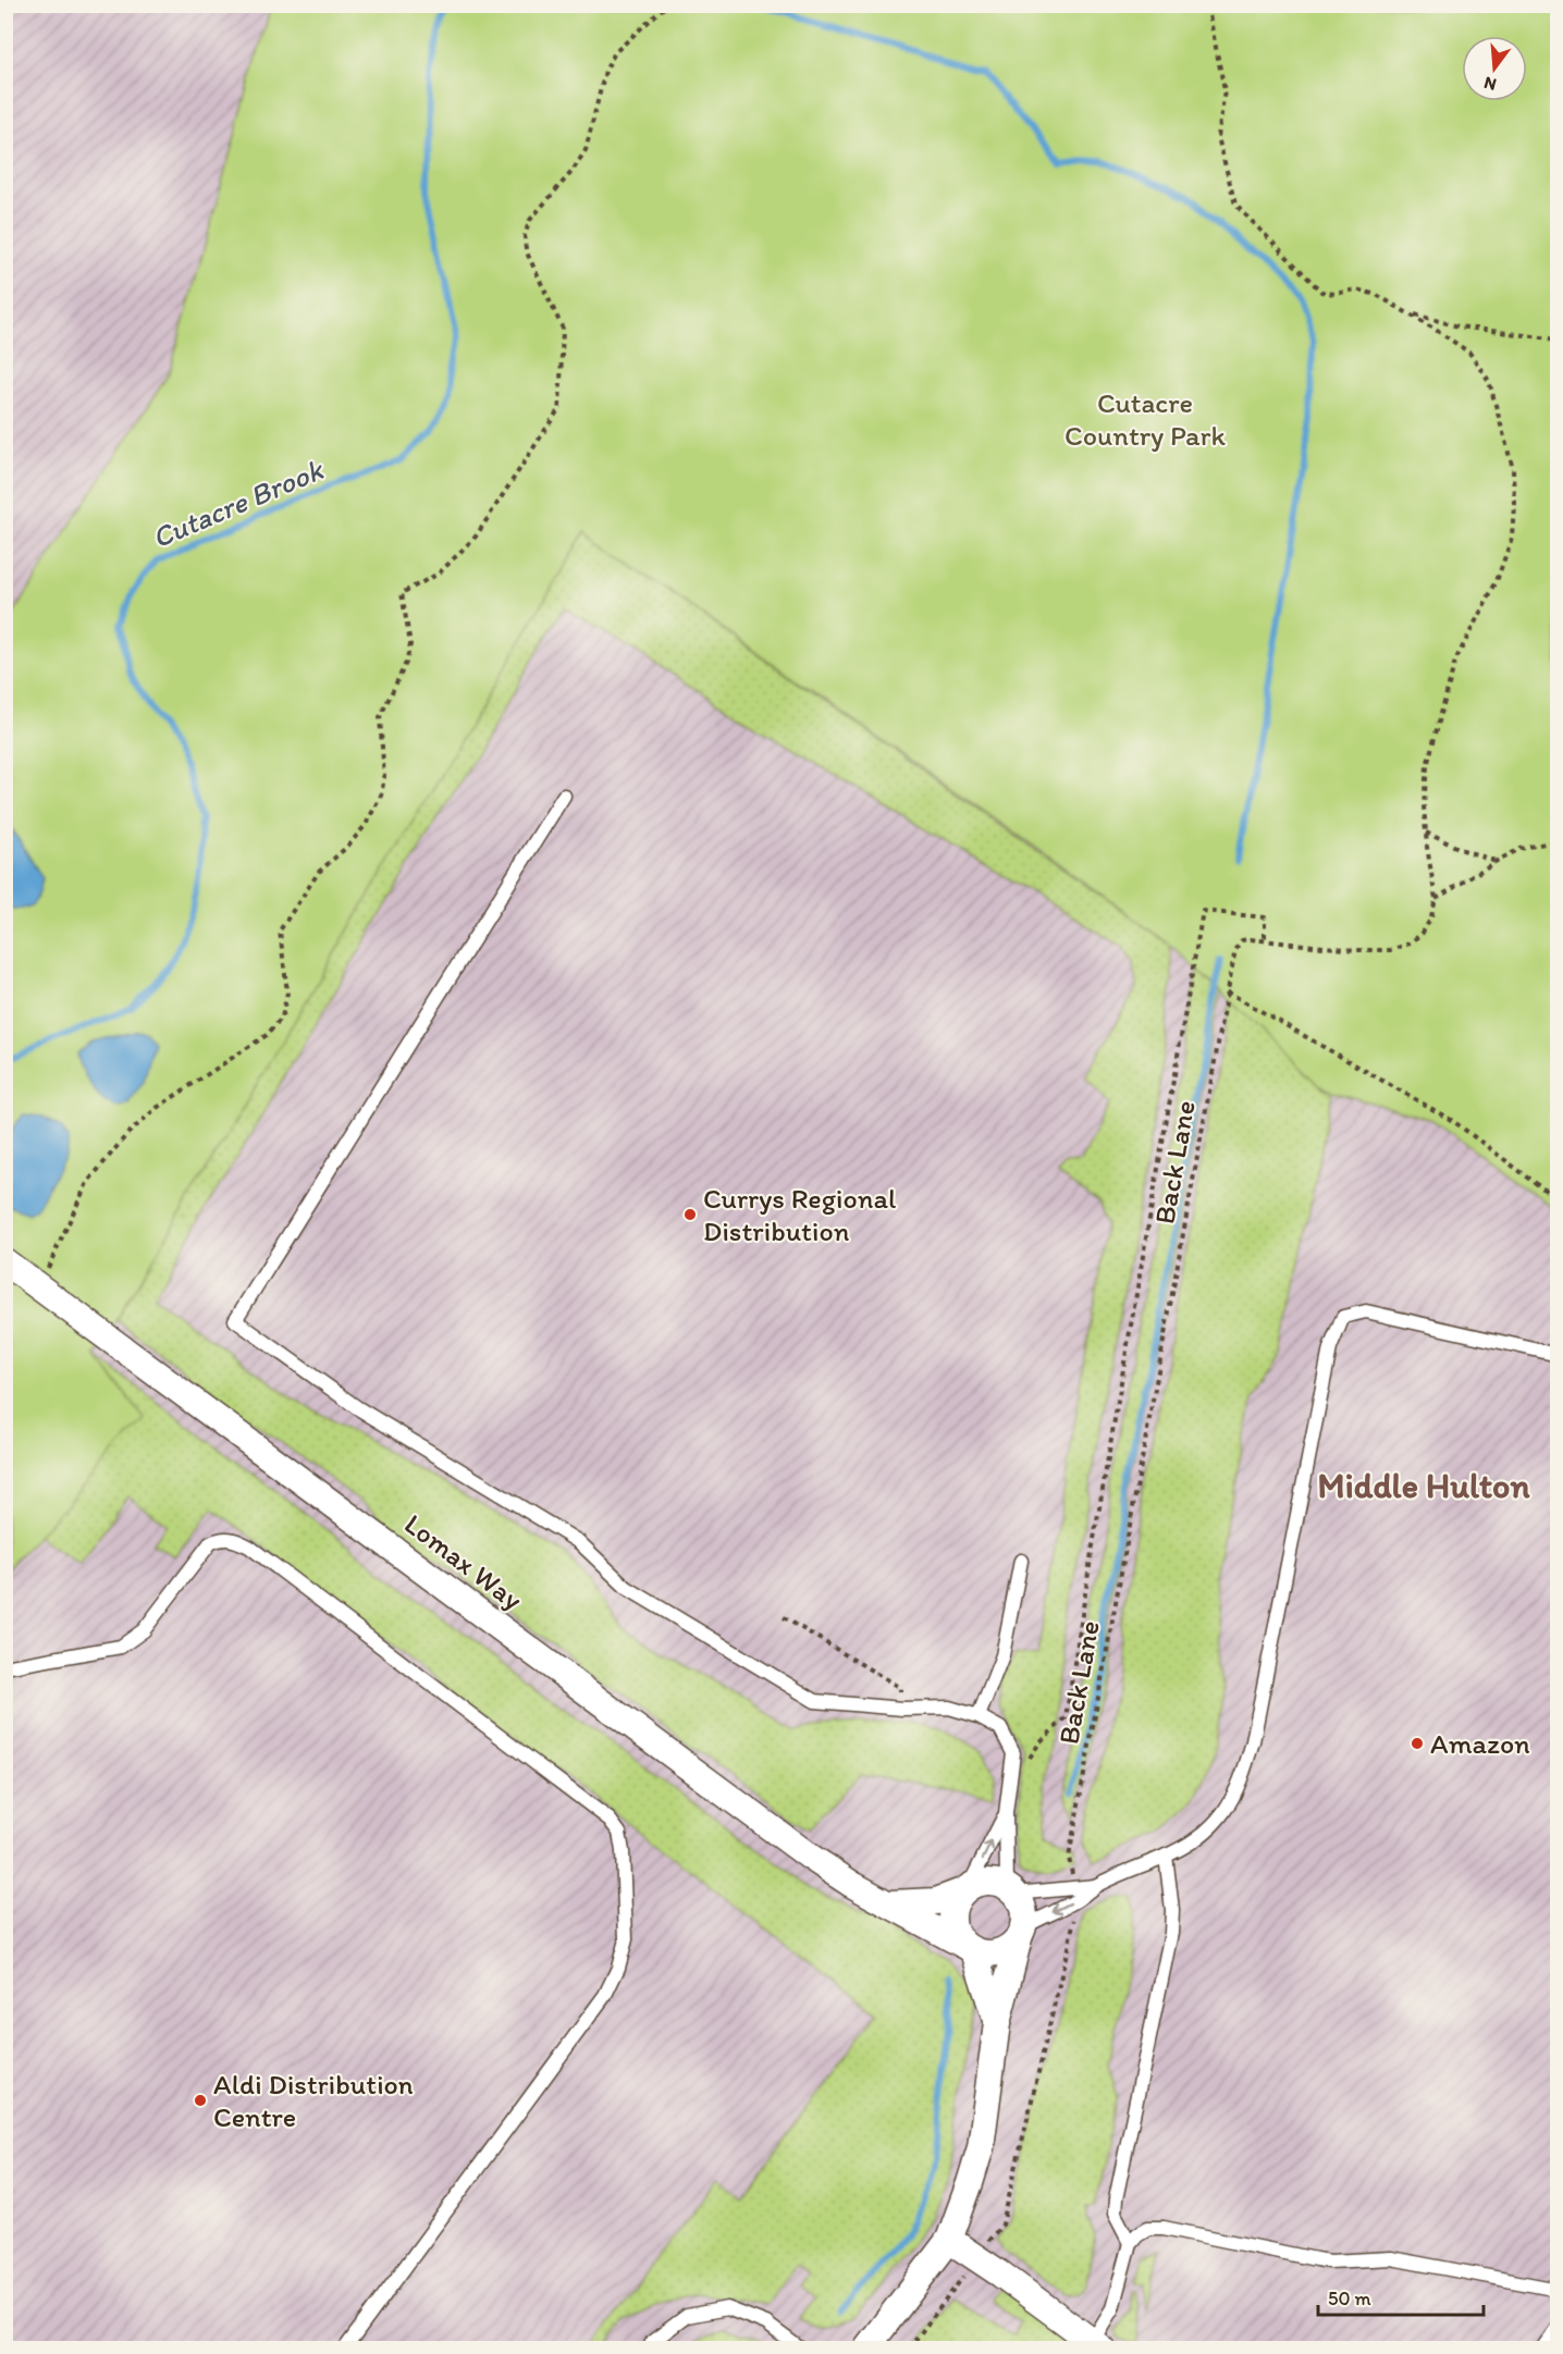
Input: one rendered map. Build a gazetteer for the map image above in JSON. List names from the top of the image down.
{
  "streets": {
    "street": ["Lomax Way"],
    "path": ["Back Lane"]
  },
  "districts": ["Middle Hulton"],
  "water": ["Cutacre Brook"],
  "parks": ["Cutacre Country Park"],
  "places": ["Currys Regional Distribution", "Amazon", "Aldi Distribution Centre"],
  "scale_bar": "50 m",
  "north": "bottom"
}
